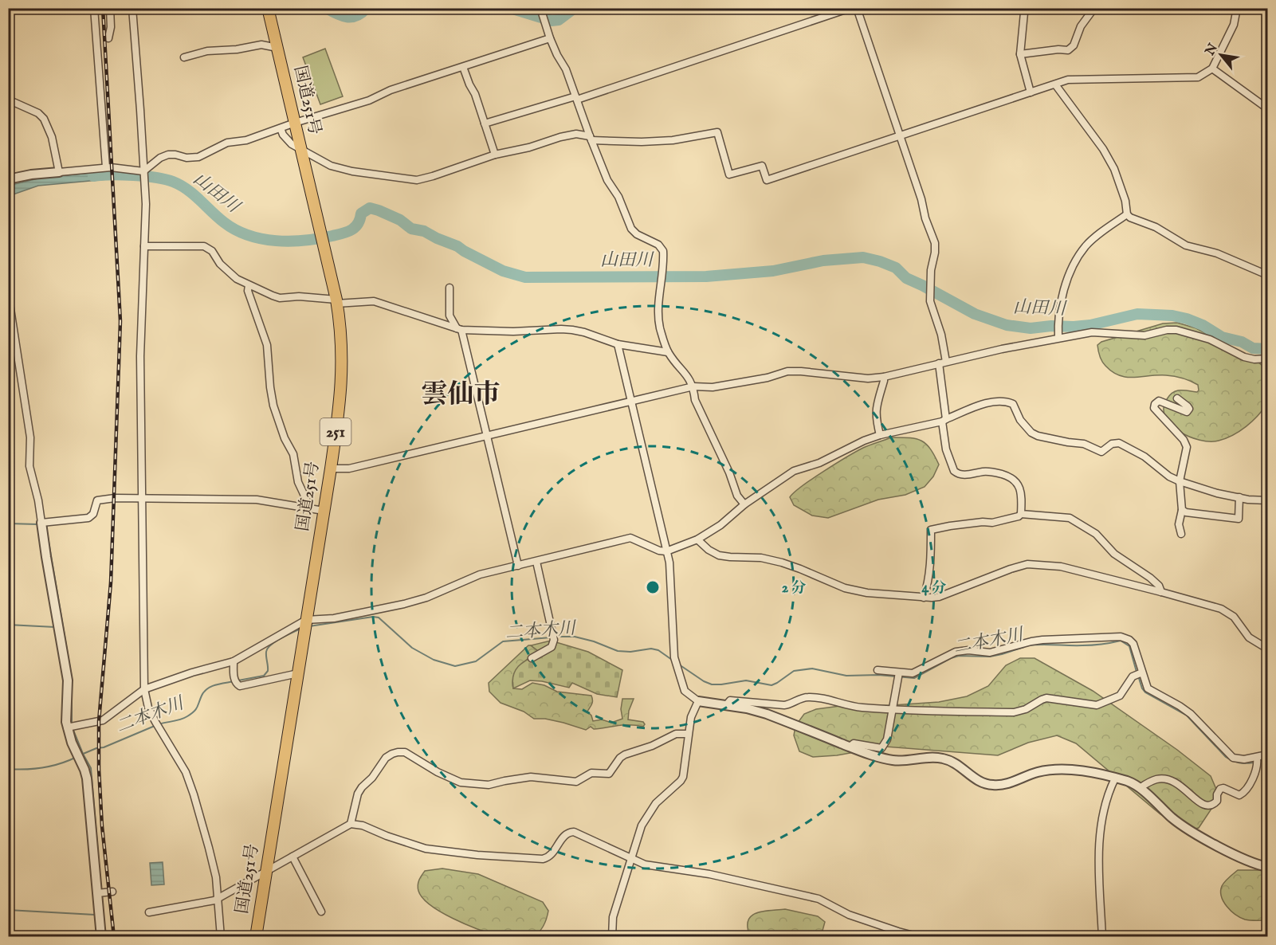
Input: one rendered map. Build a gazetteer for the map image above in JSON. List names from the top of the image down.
{
  "streets": {
    "highway": ["国道251号", "251"]
  },
  "districts": ["雲仙市"],
  "water": ["山田川", "二本木川"],
  "north": "top left",
  "rings": ["2 分", "4 分"]
}
